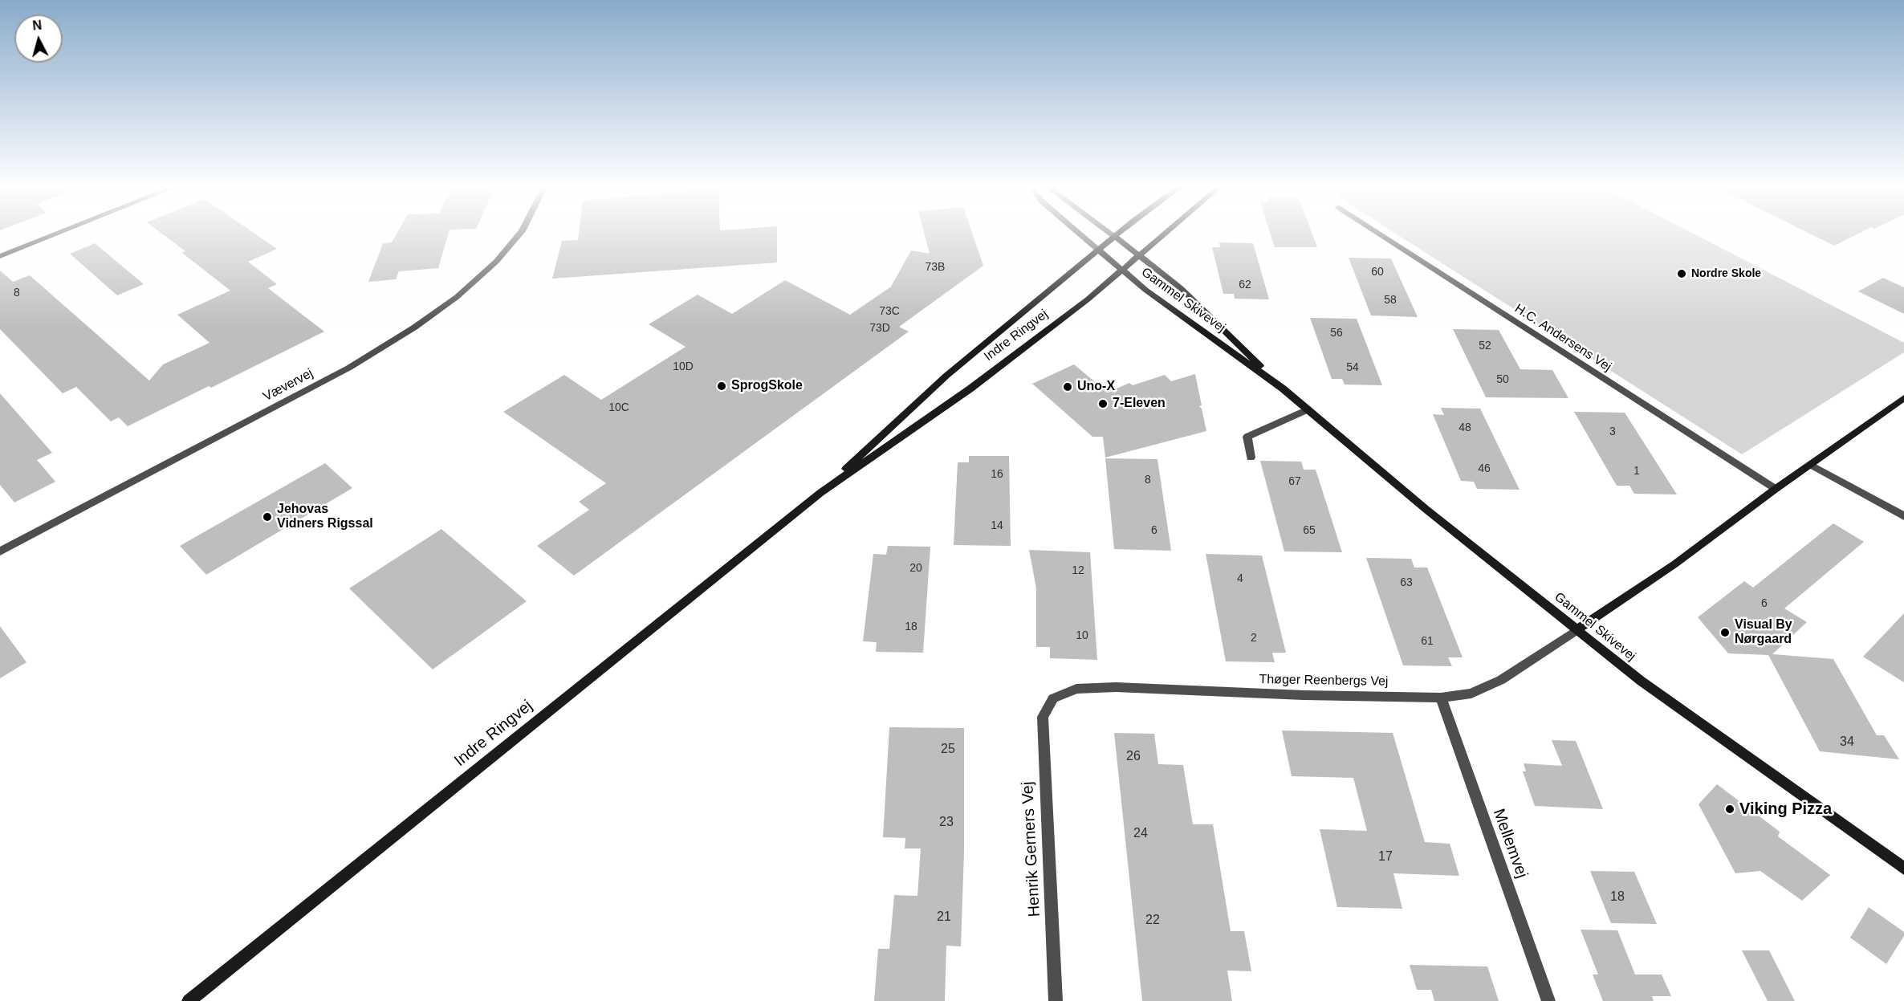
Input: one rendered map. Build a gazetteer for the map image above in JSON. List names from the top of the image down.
{
  "streets": {
    "main road": ["Gammel Skivevej", "Indre Ringvej"],
    "street": [
      "H.C. Andersens Vej",
      "Vævervej",
      "Thøger Reenbergs Vej",
      "Mellemvej",
      "Henrik Gerners Vej"
    ]
  },
  "crossings": [
    ["Gammel Skivevej", "Indre Ringvej"],
    ["Gammel Skivevej", "Thøger Reenbergs Vej"],
    ["Thøger Reenbergs Vej", "Mellemvej"],
    ["Thøger Reenbergs Vej", "Henrik Gerners Vej"]
  ],
  "places": [
    "Nordre Skole",
    "SprogSkole",
    "Uno-X",
    "7-Eleven",
    "Jehovas Vidners Rigssal",
    "Visual By Nørgaard",
    "Viking Pizza"
  ],
  "house_numbers": [
    "73B",
    "60",
    "62",
    "8",
    "58",
    "73C",
    "73D",
    "56",
    "52",
    "10D",
    "54",
    "50",
    "10C",
    "48",
    "3",
    "46",
    "1",
    "16",
    "8",
    "67",
    "14",
    "6",
    "65",
    "20",
    "12",
    "4",
    "63",
    "6",
    "18",
    "10",
    "2",
    "61",
    "34",
    "25",
    "26",
    "23",
    "24",
    "17",
    "18",
    "21",
    "22"
  ],
  "north": "top"
}
